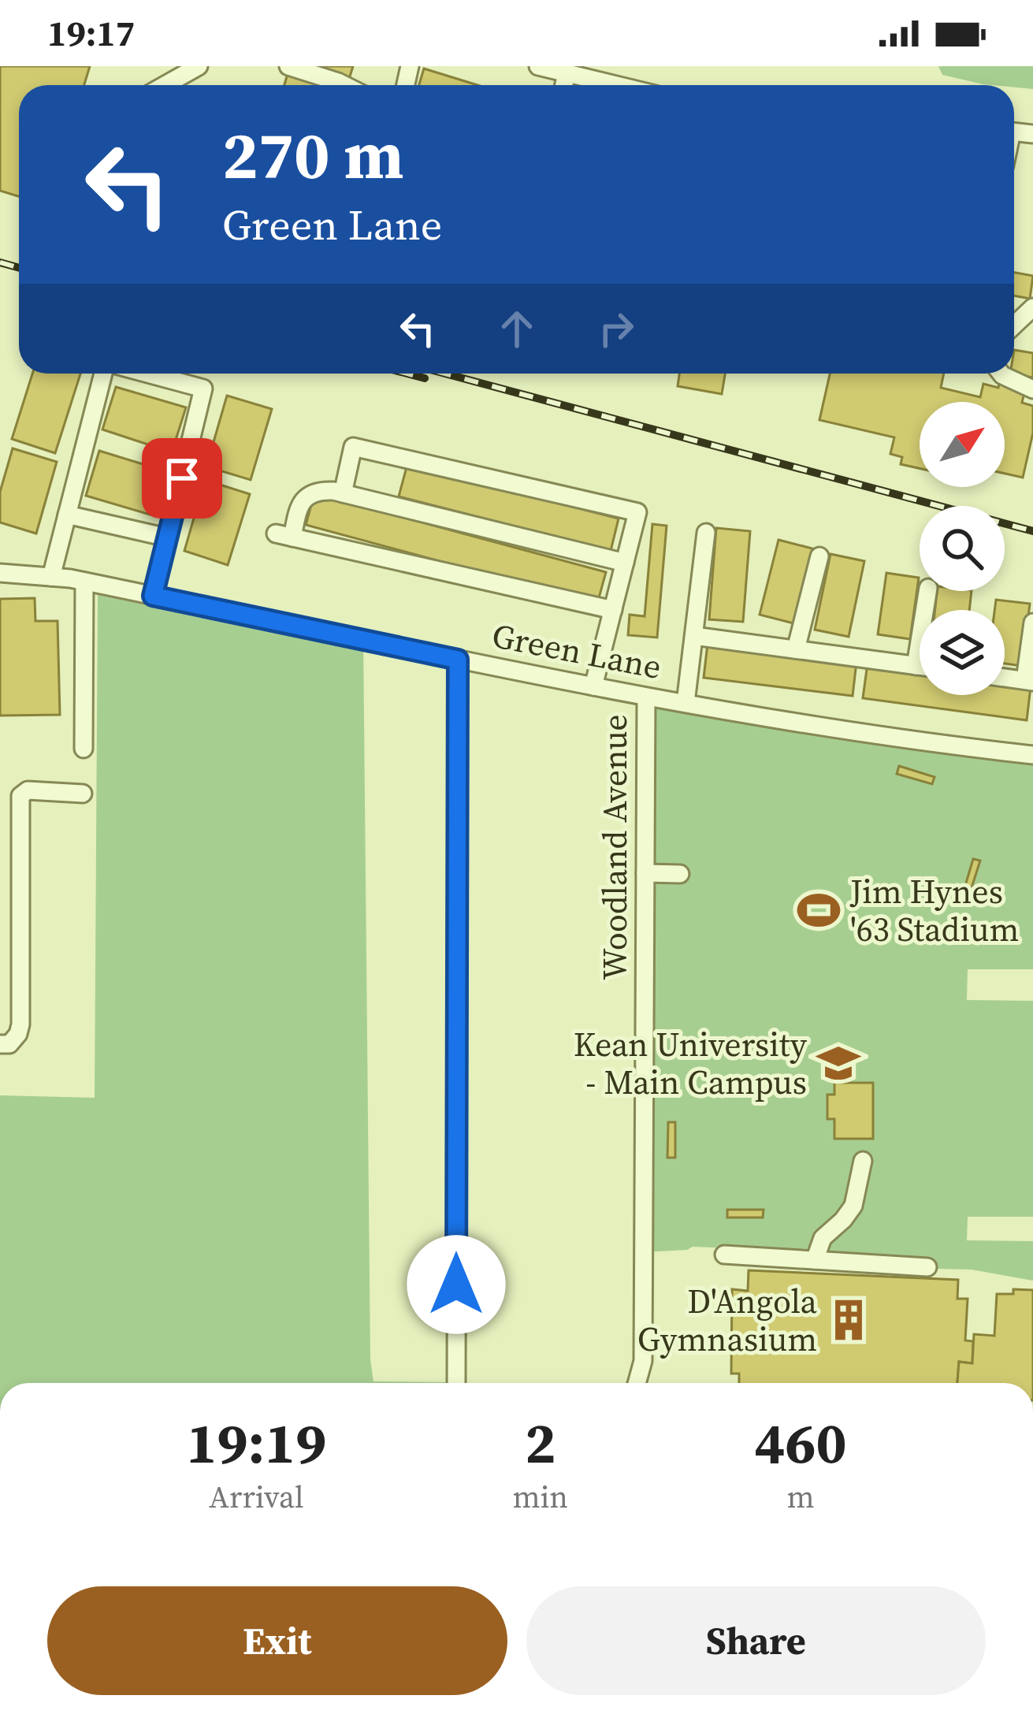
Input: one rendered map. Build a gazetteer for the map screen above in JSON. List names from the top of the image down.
{
  "streets": {
    "street": ["Green Lane", "Woodland Avenue"]
  },
  "crossings": [
    ["Green Lane", "Woodland Avenue"]
  ],
  "places": {
    "sports": ["Jim Hynes '63 Stadium"],
    "school or university": ["Kean University - Main Campus"],
    "building": ["D'Angola Gymnasium"]
  },
  "north": "top right",
  "page": {
    "status": "19:17",
    "turn": ["270 m", "Green Lane"],
    "eta": [
      "19:19",
      "Arrival",
      "2",
      "min",
      "460",
      "m"
    ],
    "buttons": ["Exit", "Share"]
  }
}
